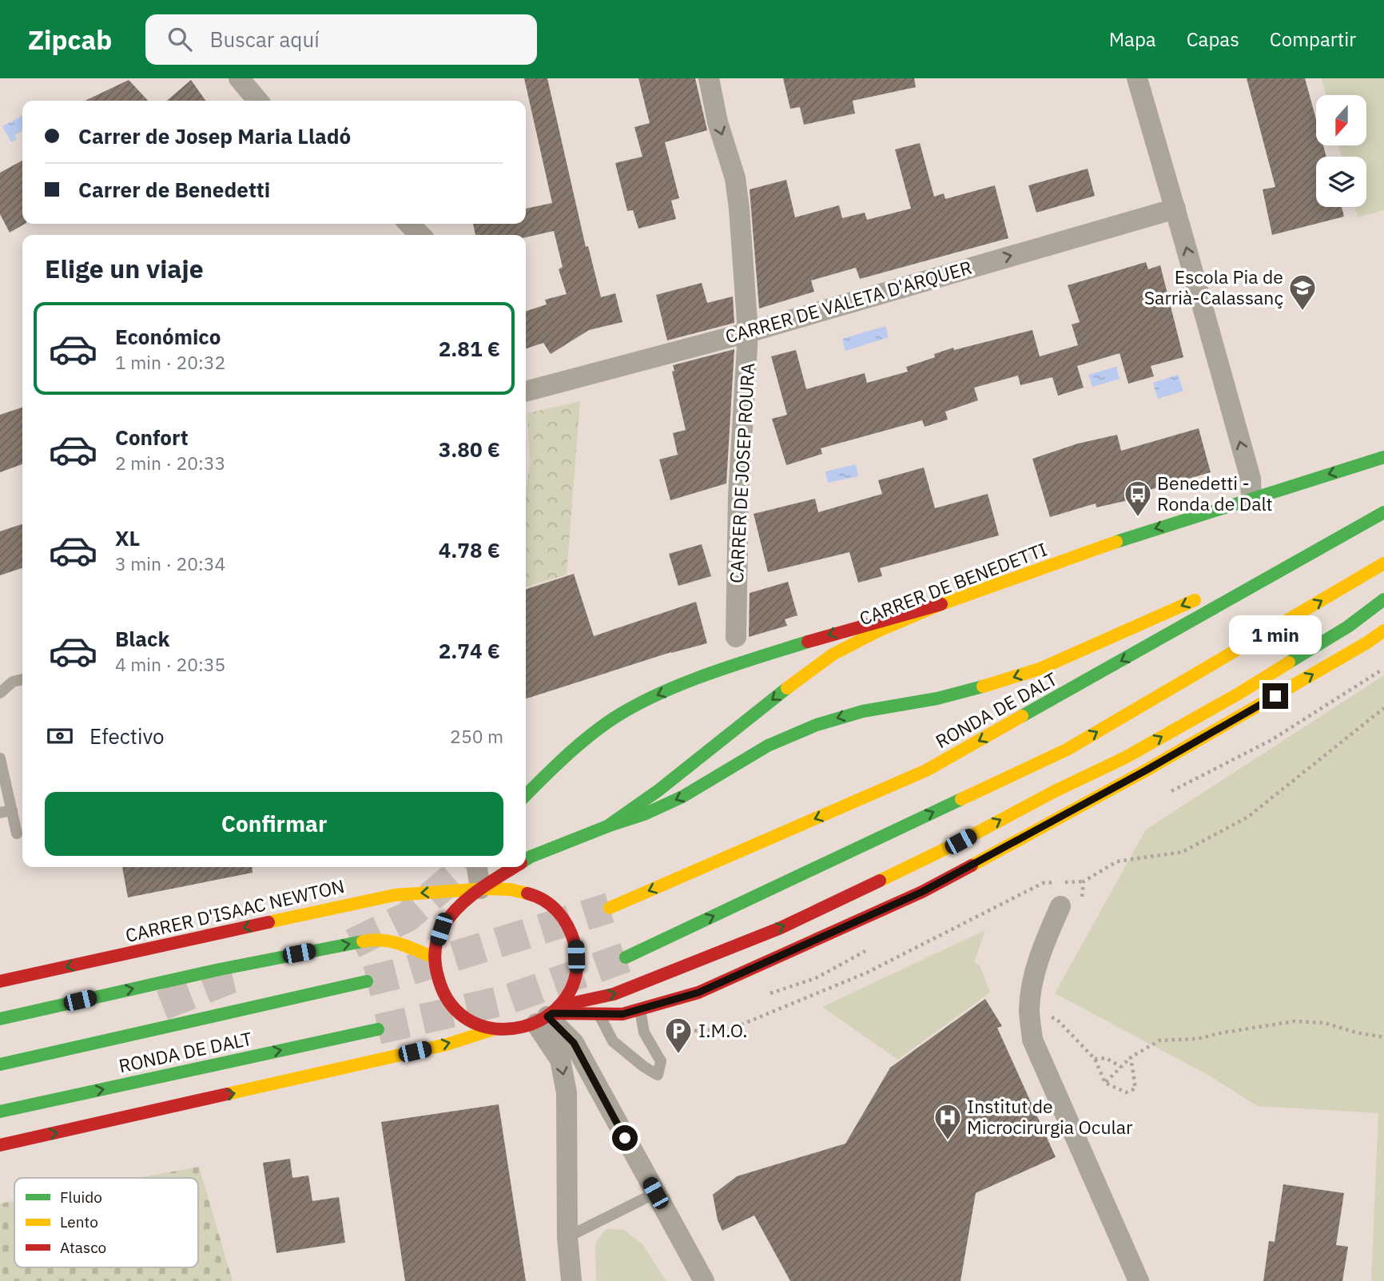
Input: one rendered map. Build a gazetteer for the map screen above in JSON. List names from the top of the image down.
{
  "streets": {
    "main road": ["CARRER DE BENEDETTI", "RONDA DE DALT", "CARRER D'ISAAC NEWTON"],
    "street": ["CARRER DE VALETA D'ARQUER", "CARRER DE JOSEP ROURA"]
  },
  "crossings": [
    ["CARRER DE VALETA D'ARQUER", "CARRER DE JOSEP ROURA"],
    ["CARRER DE BENEDETTI", "CARRER D'ISAAC NEWTON"]
  ],
  "one_way": ["CARRER DE VALETA D'ARQUER", "CARRER DE JOSEP ROURA"],
  "places": {
    "school or university": ["Escola Pia de Sarrià-Calassanç"],
    "bus stop": ["Benedetti - Ronda de Dalt"],
    "parking": ["I.M.O."],
    "hospital": ["Institut de Microcirurgia Ocular"]
  },
  "legend": ["Fluido", "Lento", "Atasco"],
  "north": "bottom",
  "page": {
    "header": "Zipcab",
    "search": "Buscar aquí",
    "nav": ["Mapa", "Capas", "Compartir"],
    "banner": ["Carrer de Josep Maria Lladó", "Carrer de Benedetti"],
    "heading": "Elige un viaje",
    "list": [
      {
        "name": "Económico",
        "note": "1 min · 20:32",
        "value": "2.81 €"
      },
      {
        "name": "Confort",
        "note": "2 min · 20:33",
        "value": "3.80 €"
      },
      {
        "name": "XL",
        "note": "3 min · 20:34",
        "value": "4.78 €"
      },
      {
        "name": "Black",
        "note": "4 min · 20:35",
        "value": "2.74 €"
      }
    ],
    "bubble": "1 min",
    "pay": ["Efectivo", "250 m"],
    "buttons": "Confirmar"
  }
}
